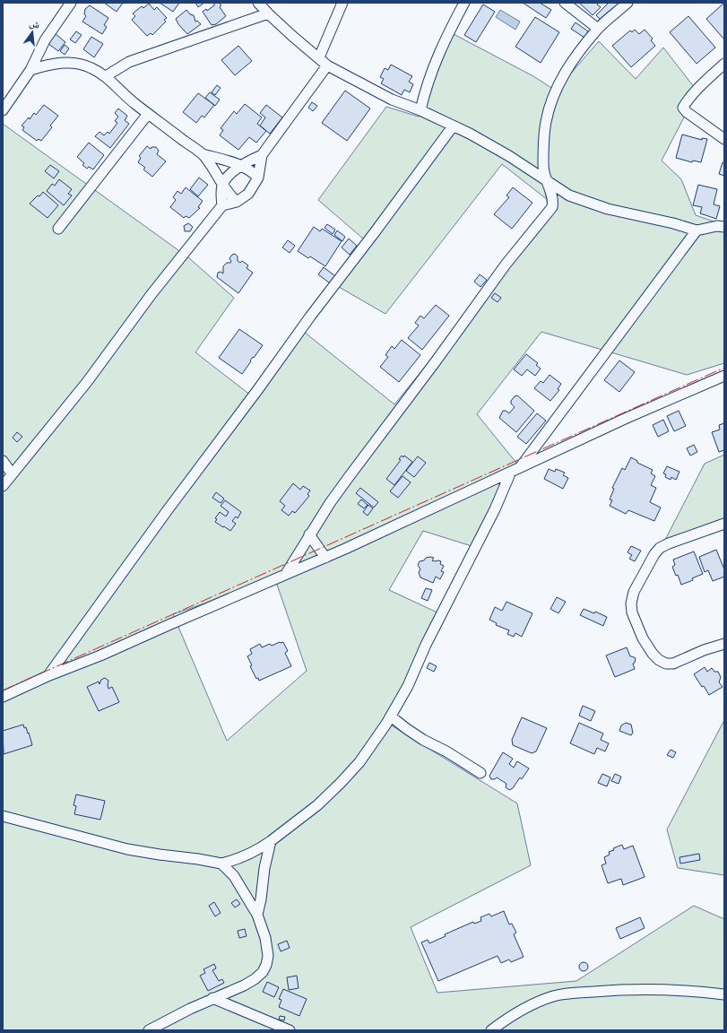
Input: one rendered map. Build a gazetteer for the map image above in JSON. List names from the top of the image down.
{
  "north": "top"
}
